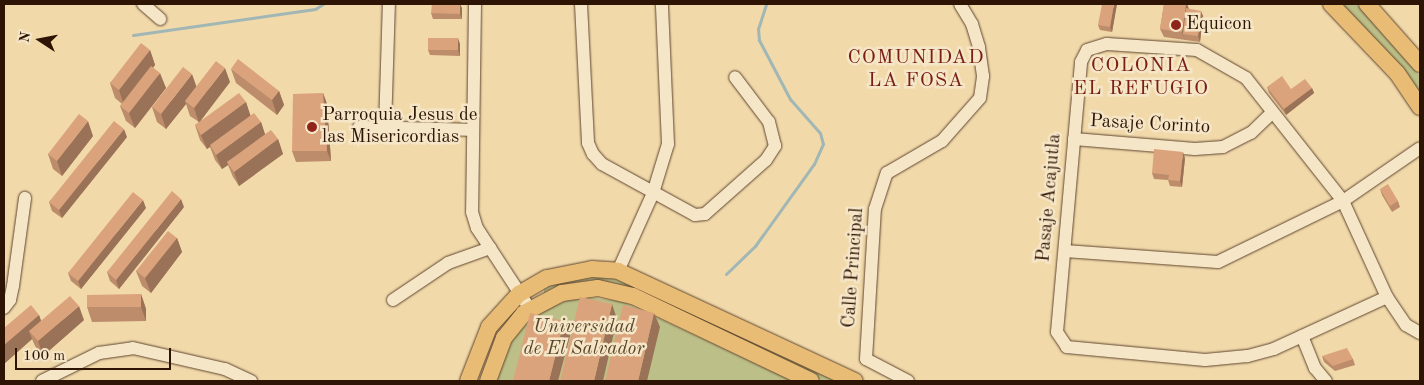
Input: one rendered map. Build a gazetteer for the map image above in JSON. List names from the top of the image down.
{
  "streets": {
    "street": ["Pasaje Corinto", "Pasaje Acajutla", "Calle Principal"]
  },
  "crossings": [
    ["Pasaje Corinto", "Pasaje Acajutla"]
  ],
  "districts": ["COMUNIDAD LA FOSA", "COLONIA EL REFUGIO"],
  "parks": ["Universidad de El Salvador"],
  "places": ["Equicon", "Parroquia Jesus de las Misericordias"],
  "scale_bar": "100 m",
  "north": "left"
}
